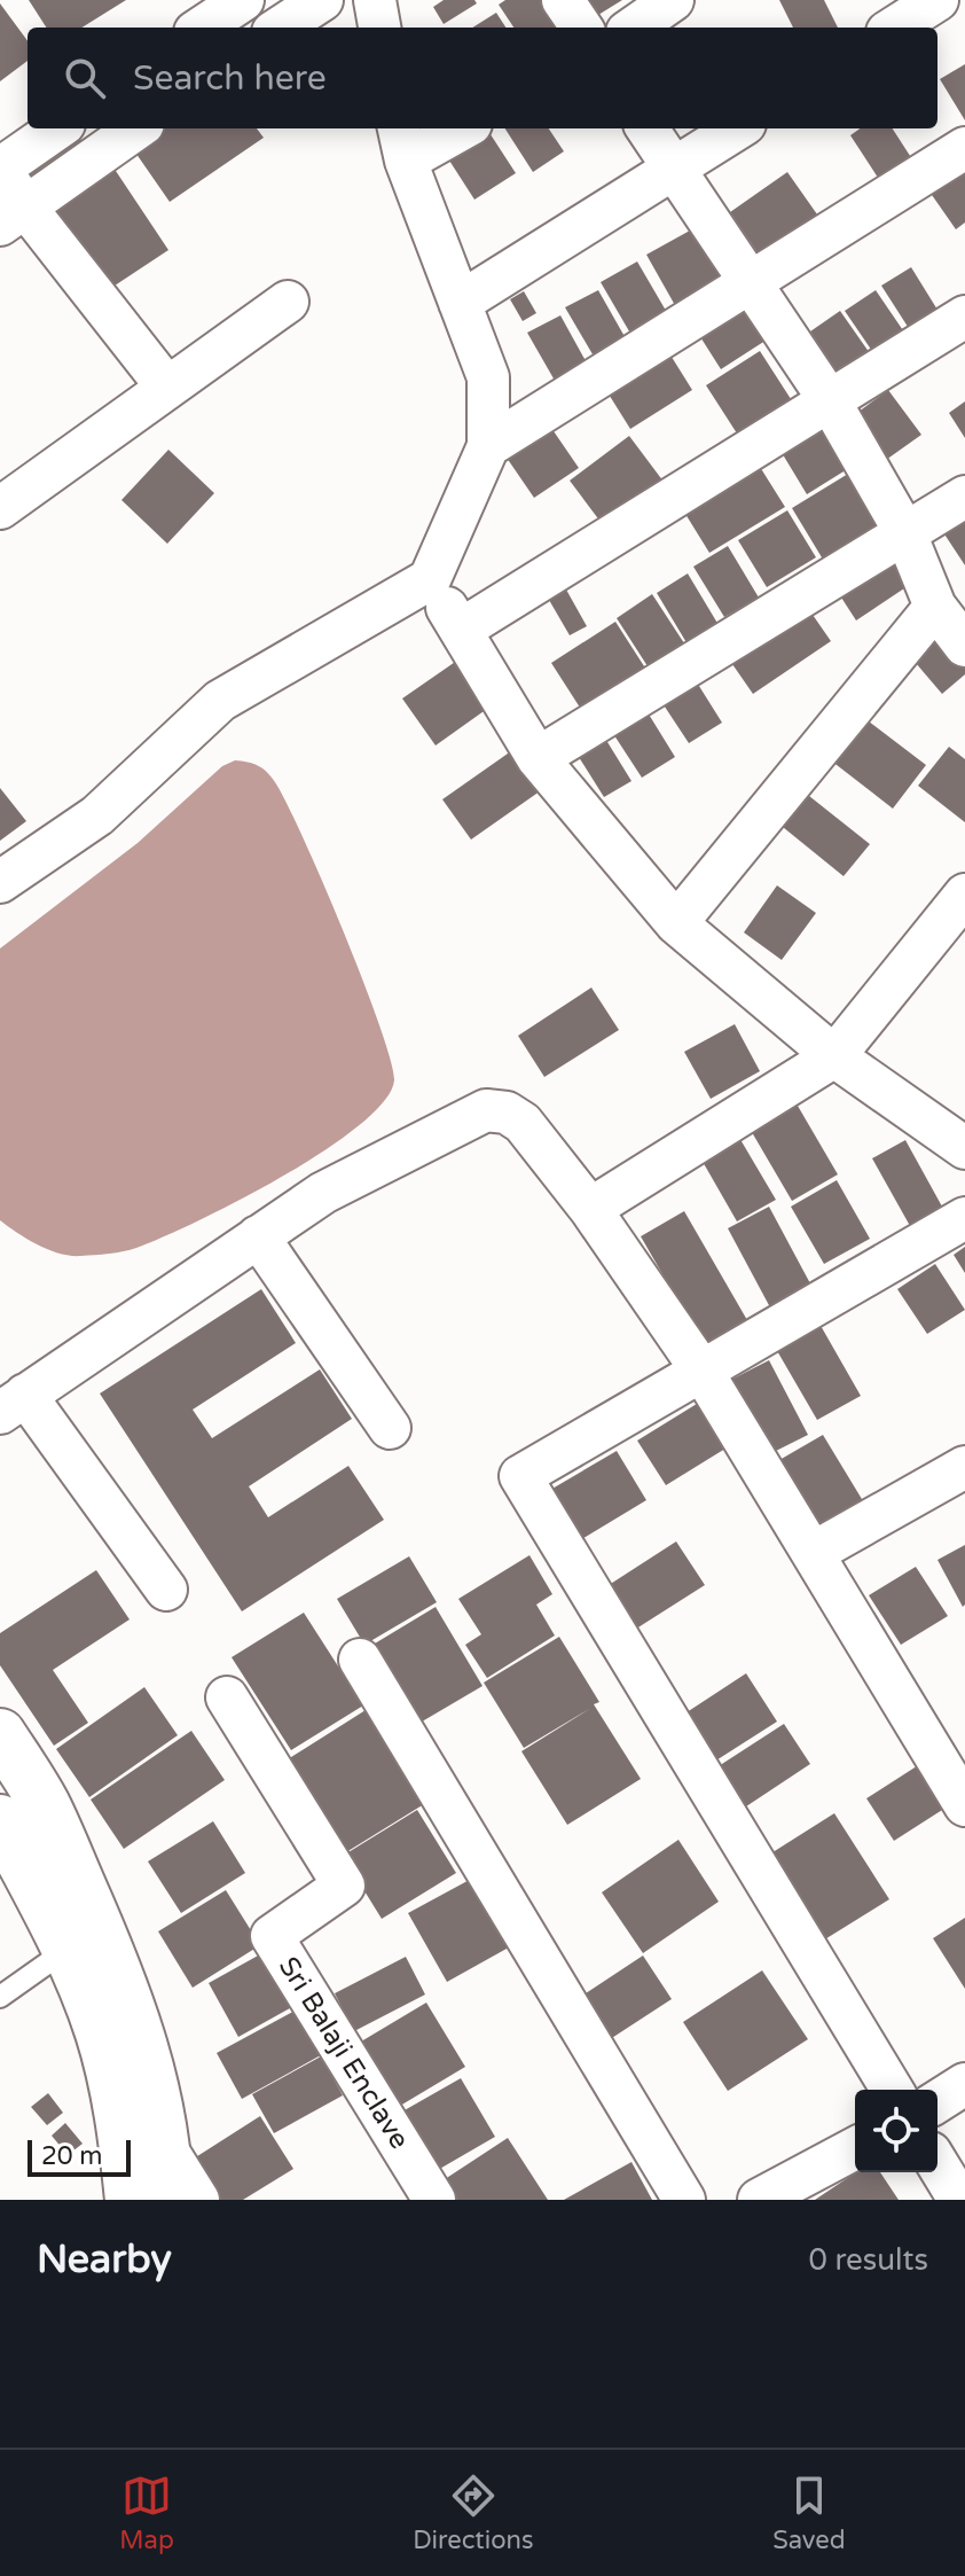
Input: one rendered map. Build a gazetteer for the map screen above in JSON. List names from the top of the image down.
{
  "streets": {
    "street": ["Sri Balaji Enclave"]
  },
  "scale_bar": "20 m",
  "page": {
    "search": "Search here",
    "scale": "20 m",
    "heading": ["Nearby", "0 results"],
    "nav": ["Map", "Directions", "Saved"]
  }
}
